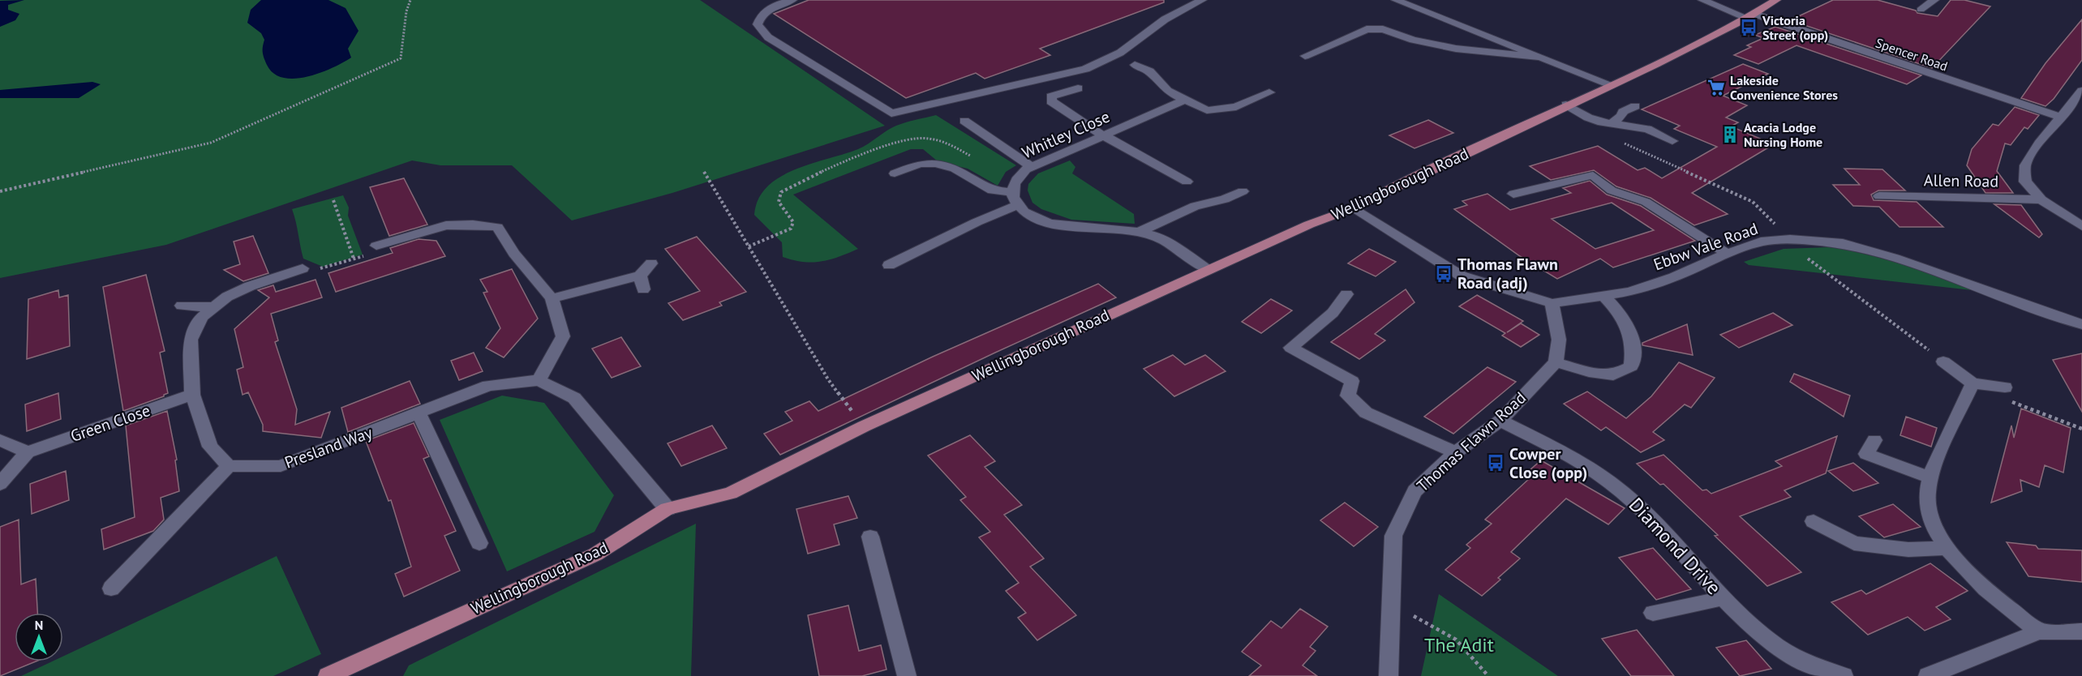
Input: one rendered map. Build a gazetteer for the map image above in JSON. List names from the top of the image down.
{
  "streets": {
    "main road": ["Wellingborough Road"],
    "street": [
      "Spencer Road",
      "Whitley Close",
      "Allen Road",
      "Ebbw Vale Road",
      "Green Close",
      "Thomas Flawn Road",
      "Presland Way",
      "Diamond Drive"
    ]
  },
  "crossings": [
    ["Spencer Road", "Wellingborough Road"],
    ["Wellingborough Road", "Ebbw Vale Road"],
    ["Thomas Flawn Road", "Diamond Drive"]
  ],
  "parks": ["The Adit"],
  "places": {
    "bus stop": ["Victoria Street (opp)", "Thomas Flawn Road (adj)", "Cowper Close (opp)"],
    "supermarket": ["Lakeside Convenience Stores"],
    "building": ["Acacia Lodge Nursing Home"]
  },
  "north": "top"
}
